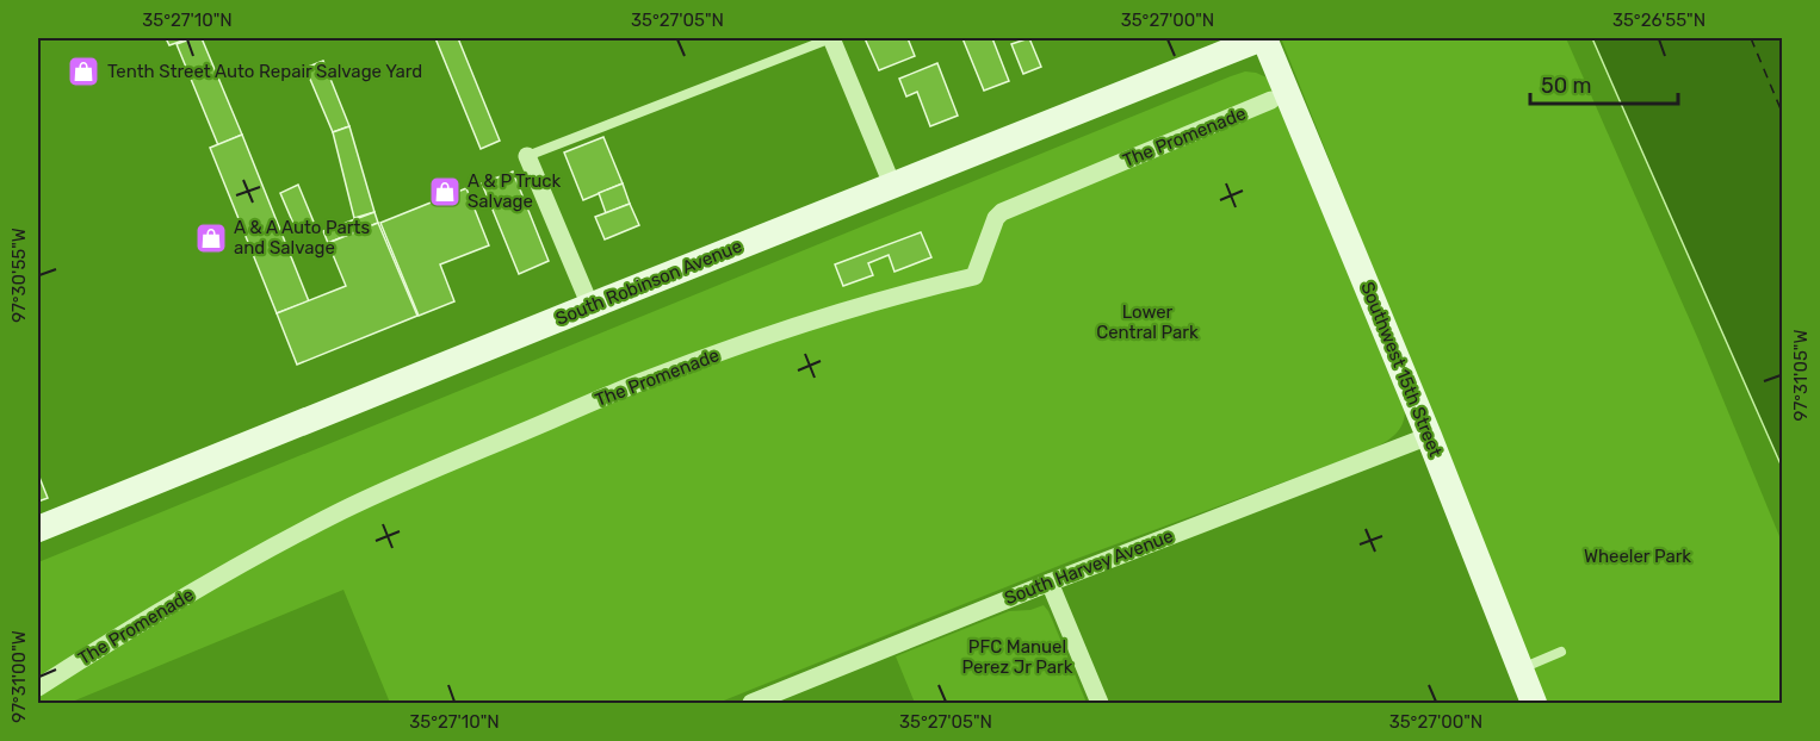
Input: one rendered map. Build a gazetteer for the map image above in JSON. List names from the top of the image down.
{
  "streets": {
    "main road": ["South Robinson Avenue", "Southwest 15th Street"],
    "street": ["The Promenade", "South Harvey Avenue"]
  },
  "crossings": [
    ["South Robinson Avenue", "Southwest 15th Street"],
    ["Southwest 15th Street", "South Harvey Avenue"]
  ],
  "parks": ["Lower Central Park", "Wheeler Park", "PFC Manuel Perez Jr Park"],
  "places": {
    "shop": ["Tenth Street Auto Repair Salvage Yard", "A & P Truck Salvage", "A & A Auto Parts and Salvage"]
  },
  "scale_bar": "50 m",
  "coordinates": [
    "35°27'10\"N",
    "35°27'05\"N",
    "35°27'00\"N",
    "35°26'55\"N",
    "97°30'55\"W",
    "97°31'05\"W",
    "97°31'00\"W"
  ]
}
